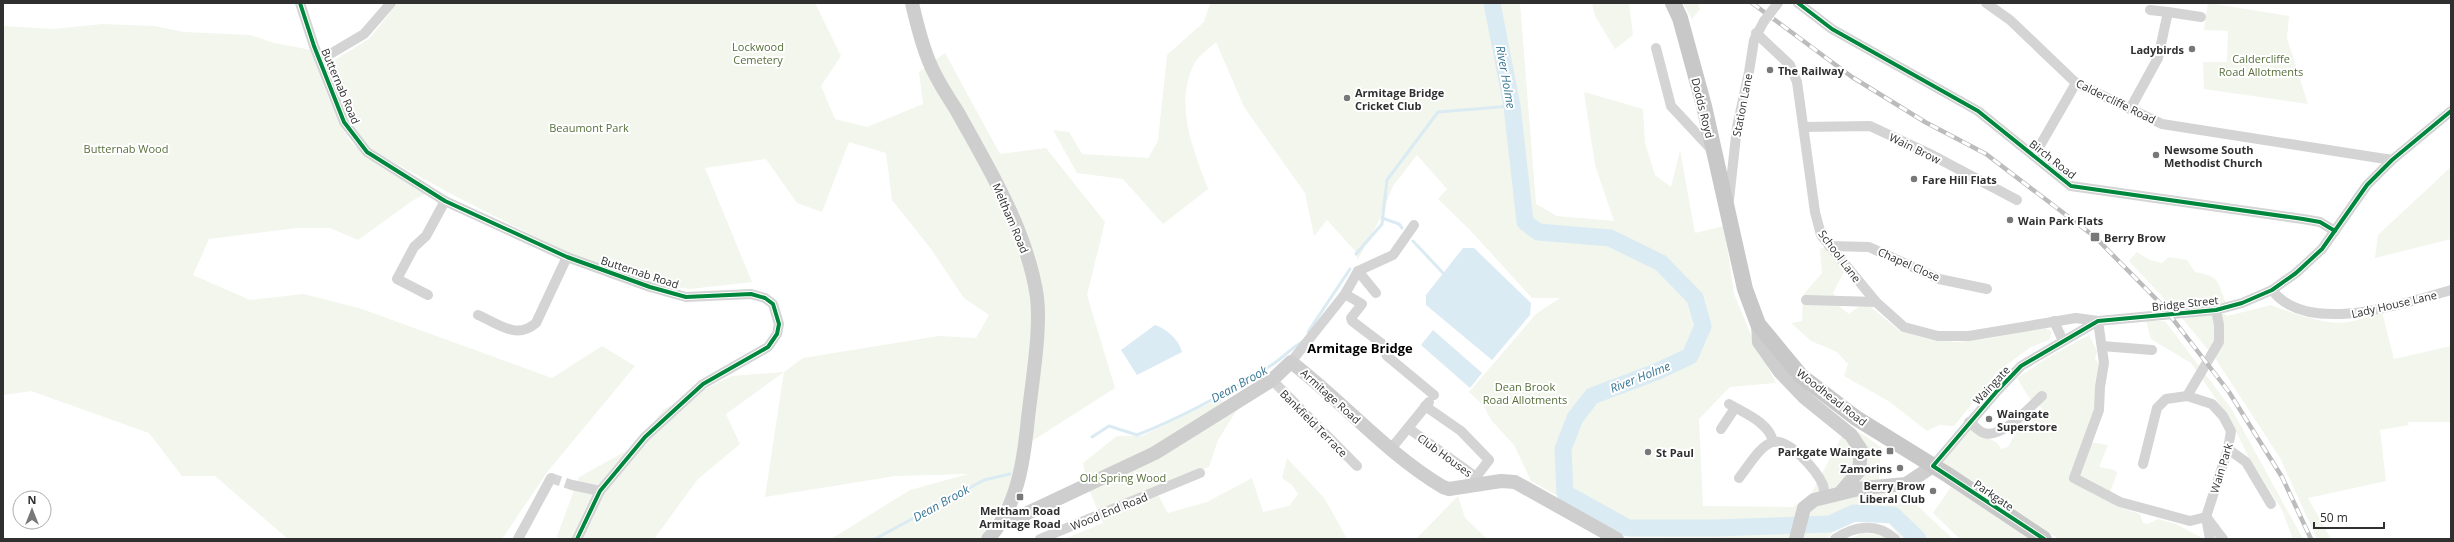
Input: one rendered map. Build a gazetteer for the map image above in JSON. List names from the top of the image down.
{
  "streets": {
    "main road": [
      "Dodds Royd",
      "Meltham Road",
      "Armitage Road",
      "Woodhead Road",
      "Parkgate"
    ],
    "street": [
      "Butternab Road",
      "Caldercliffe Road",
      "Station Lane",
      "Wain Brow",
      "Birch Road",
      "School Lane",
      "Chapel Close",
      "Bridge Street",
      "Lady House Lane",
      "Waingate",
      "Bankfield Terrace",
      "Club Houses",
      "Wain Park",
      "Wood End Road"
    ]
  },
  "crossings": [
    ["Caldercliffe Road", "Bridge Street"],
    ["Station Lane", "Dodds Royd"],
    ["Station Lane", "School Lane"],
    ["Station Lane", "Woodhead Road"],
    ["Dodds Royd", "Woodhead Road"],
    ["Wain Brow", "School Lane"],
    ["Birch Road", "Bridge Street"],
    ["Meltham Road", "Armitage Road"],
    ["School Lane", "Chapel Close"],
    ["School Lane", "Bridge Street"],
    ["School Lane", "Waingate"],
    ["Bridge Street", "Lady House Lane"],
    ["Bridge Street", "Waingate"],
    ["Waingate", "Woodhead Road"],
    ["Waingate", "Parkgate"],
    ["Armitage Road", "Bankfield Terrace"],
    ["Armitage Road", "Club Houses"],
    ["Woodhead Road", "Parkgate"]
  ],
  "districts": ["Armitage Bridge"],
  "water": ["River Holme", "Dean Brook"],
  "parks": [
    "Lockwood Cemetery",
    "Caldercliffe Road Allotments",
    "Beaumont Park",
    "Butternab Wood",
    "Dean Brook Road Allotments",
    "Old Spring Wood"
  ],
  "places": {
    "other": [
      "Ladybirds",
      "The Railway",
      "Armitage Bridge Cricket Club",
      "Newsome South Methodist Church",
      "Fare Hill Flats",
      "Wain Park Flats",
      "Waingate Superstore",
      "St Paul",
      "Zamorins",
      "Berry Brow Liberal Club"
    ],
    "transit": ["Berry Brow", "Parkgate Waingate", "Meltham Road Armitage Road"]
  },
  "scale_bar": "50 m",
  "north": "top"
}
